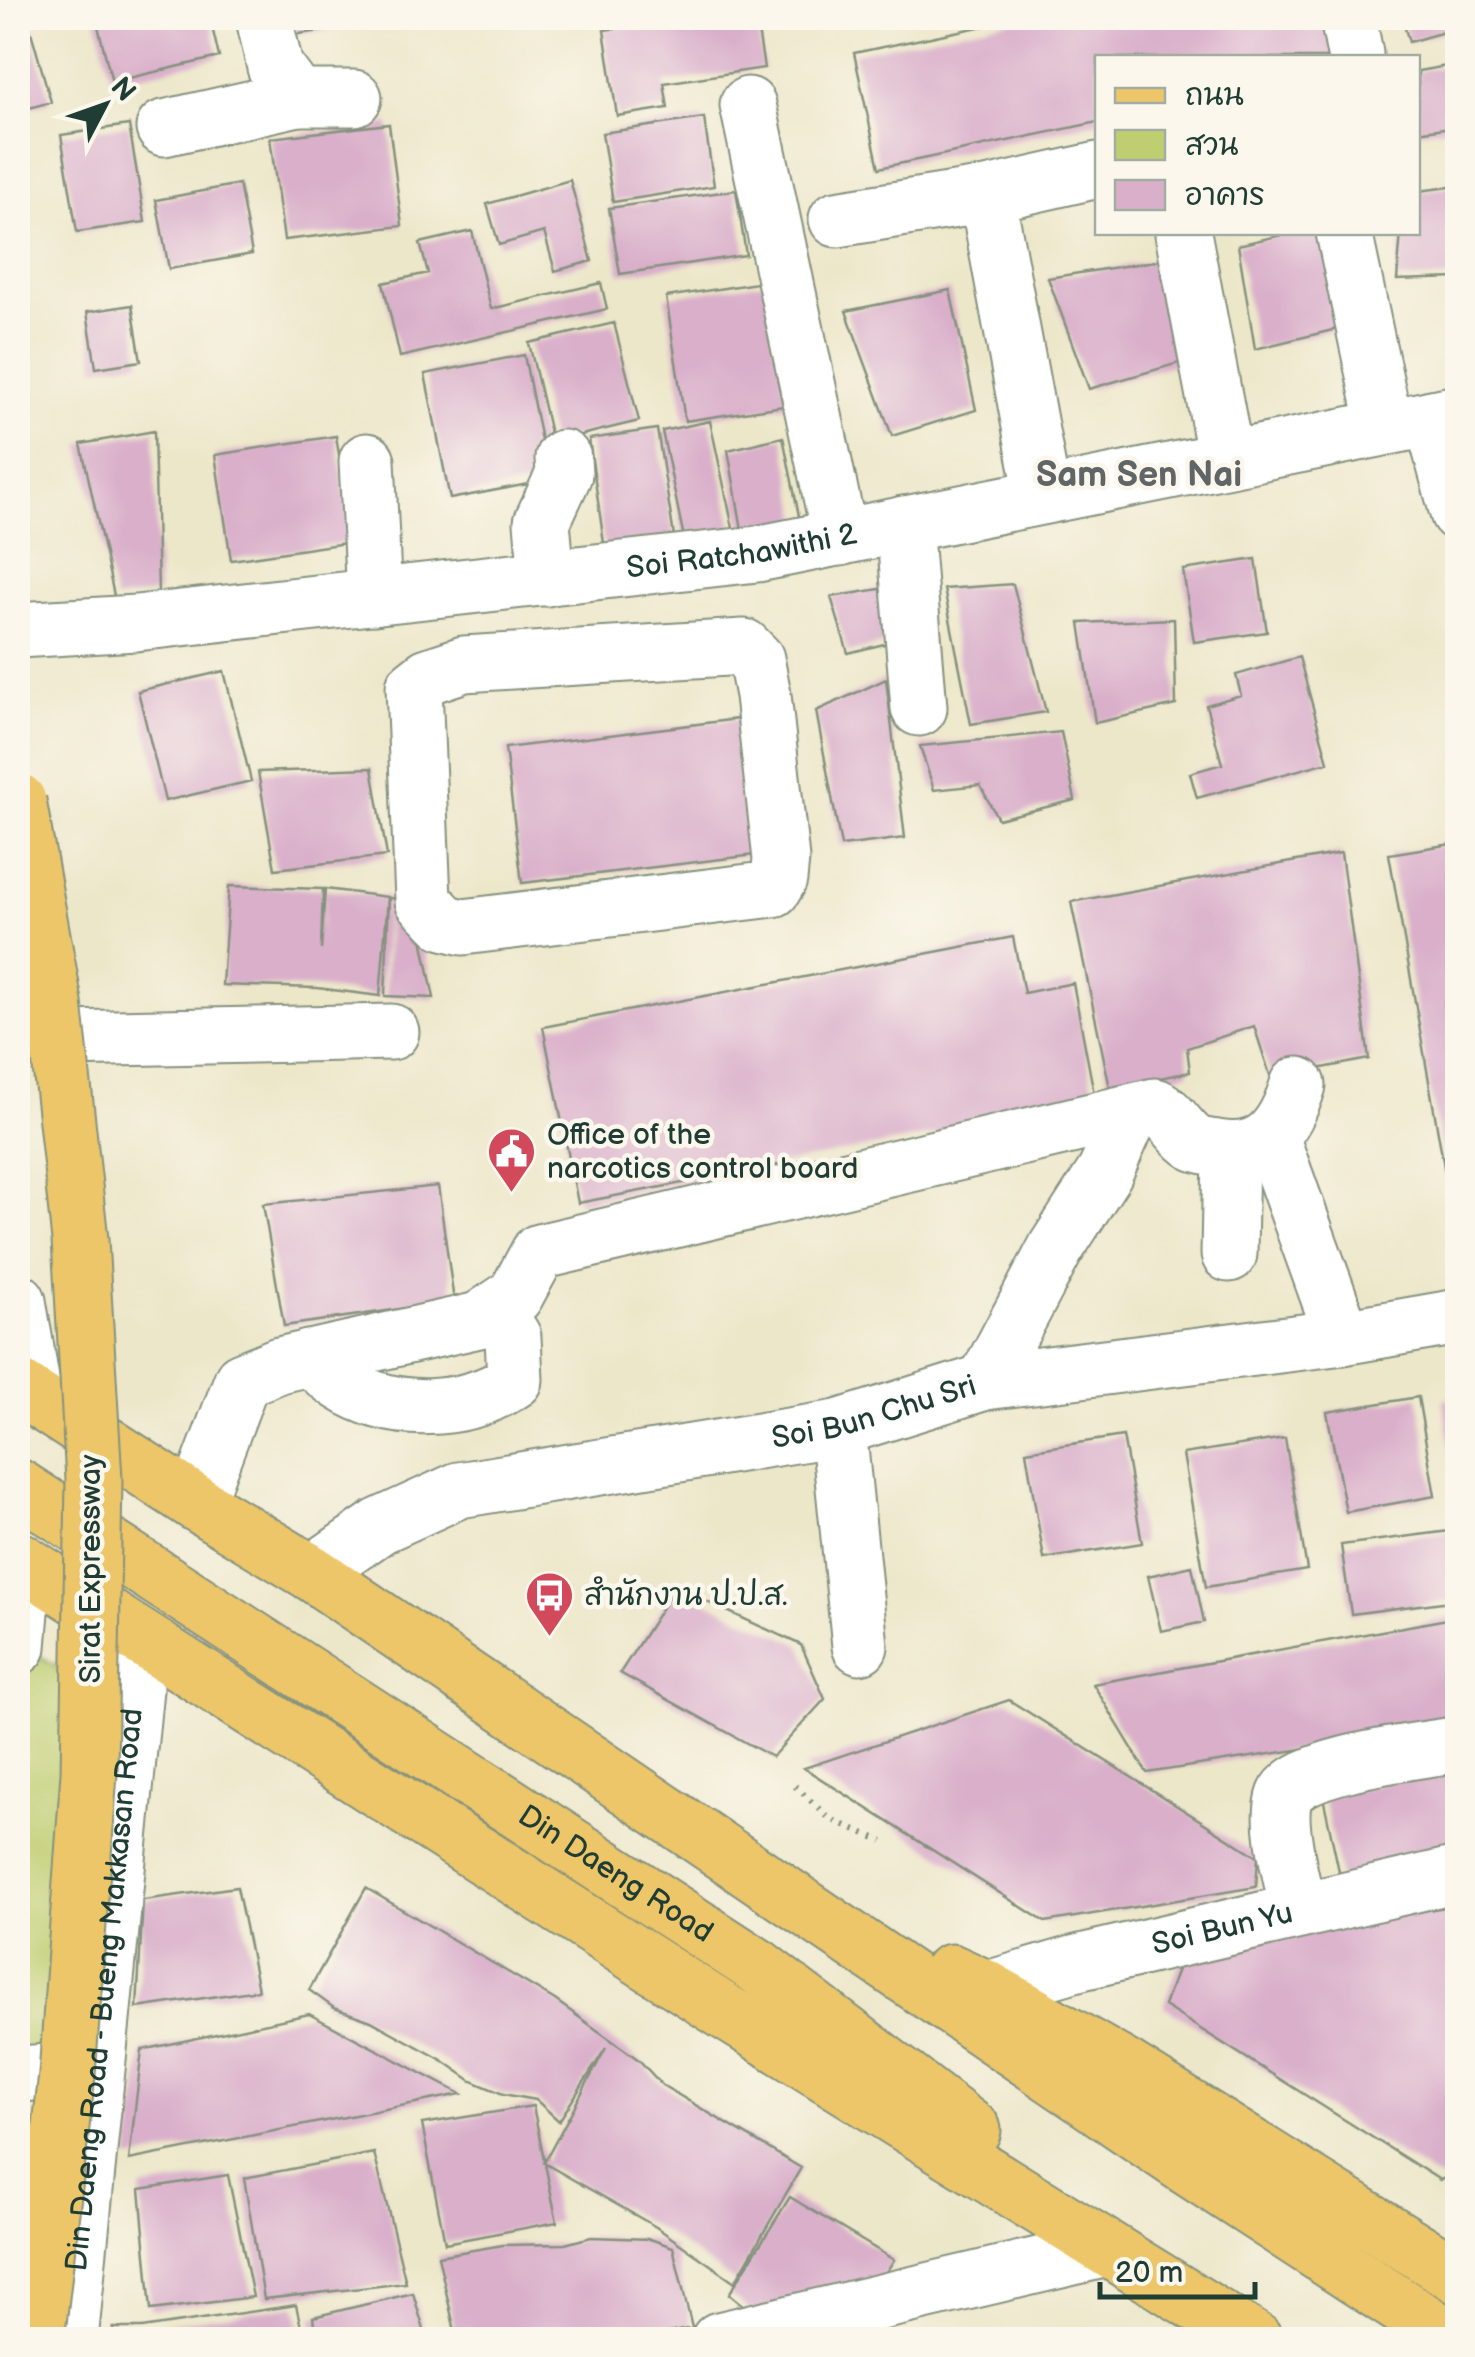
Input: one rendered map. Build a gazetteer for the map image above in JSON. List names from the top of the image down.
{
  "streets": {
    "main road": ["Sirat Expressway", "Din Daeng Road"],
    "street": [
      "Soi Ratchawithi 2",
      "Soi Bun Chu Sri",
      "Soi Bun Yu",
      "Din Daeng Road - Bueng Makkasan Road"
    ]
  },
  "crossings": [
    ["Din Daeng Road", "Din Daeng Road - Bueng Makkasan Road"]
  ],
  "districts": ["Sam Sen Nai"],
  "places": {
    "public building": ["Office of the narcotics control board"],
    "bus stop": ["สำนักงาน ป.ป.ส."]
  },
  "legend": ["ถนน", "สวน", "อาคาร"],
  "scale_bar": "20 m",
  "north": "top right"
}
